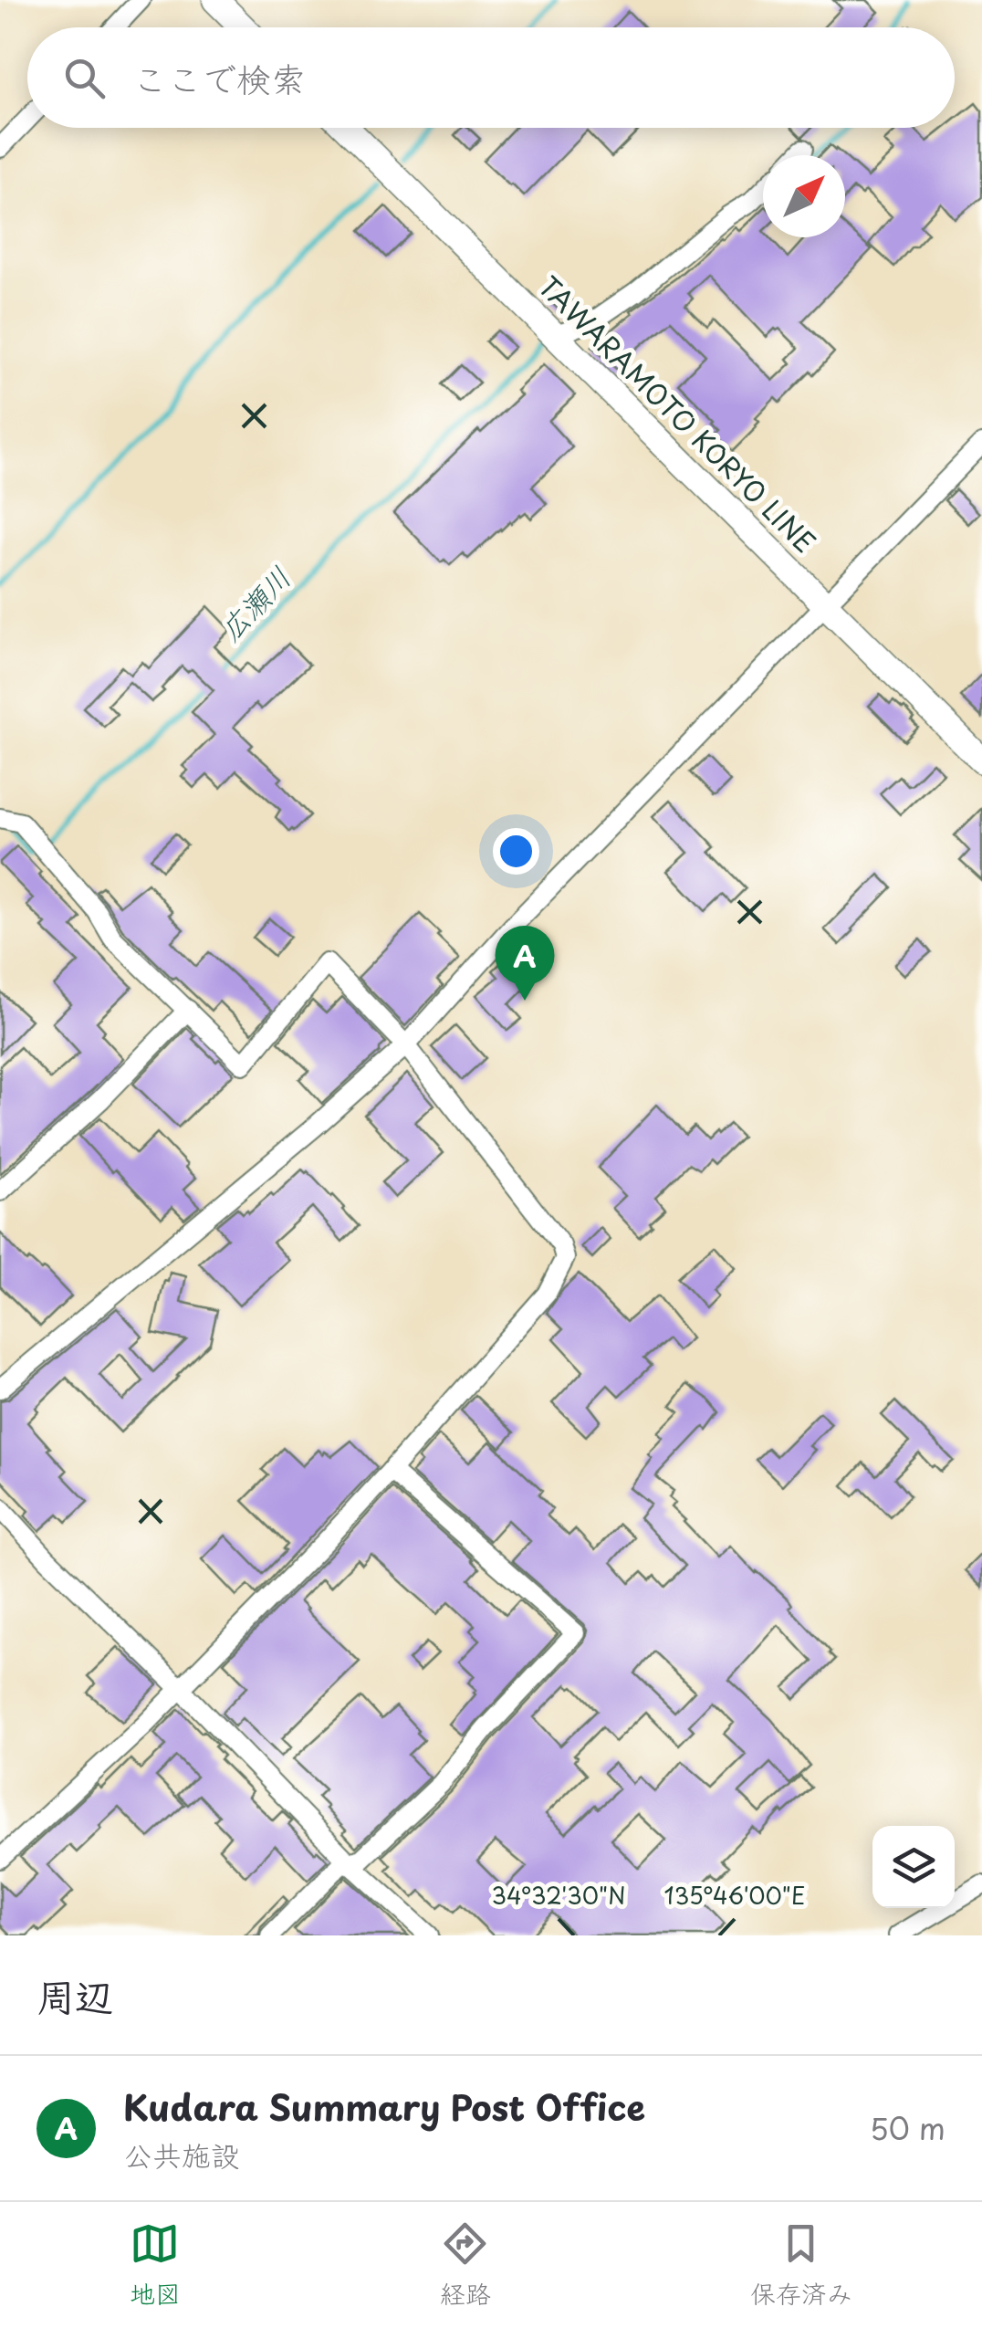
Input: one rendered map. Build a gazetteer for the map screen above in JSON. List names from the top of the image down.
{
  "streets": {
    "main road": ["TAWARAMOTO KORYO LINE"]
  },
  "water": ["広瀬川"],
  "north": "top right",
  "page": {
    "search": "ここで検索",
    "pins": "A",
    "heading": "周辺",
    "list": [
      {
        "mark": "A",
        "name": "Kudara Summary Post Office",
        "note": "公共施設",
        "value": "50 m"
      }
    ],
    "nav": ["地図", "経路", "保存済み"]
  },
  "coordinates": ["34°32'30\"N", "135°46'00\"E"]
}
